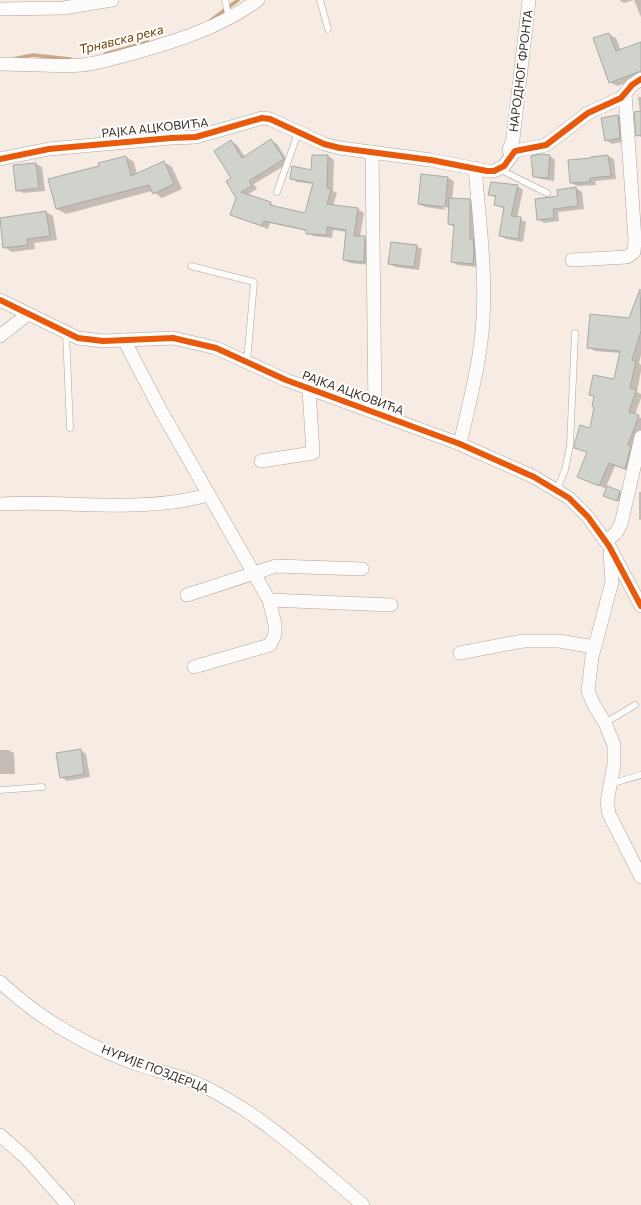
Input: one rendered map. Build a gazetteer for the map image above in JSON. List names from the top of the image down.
{
  "streets": {
    "street": ["НАРОДНОГ ФРОНТА", "РАЈКА АЦКОВИЋА", "НУРИЈЕ ПОЗДЕРЦА"]
  },
  "water": ["Трнавска река"]
}
